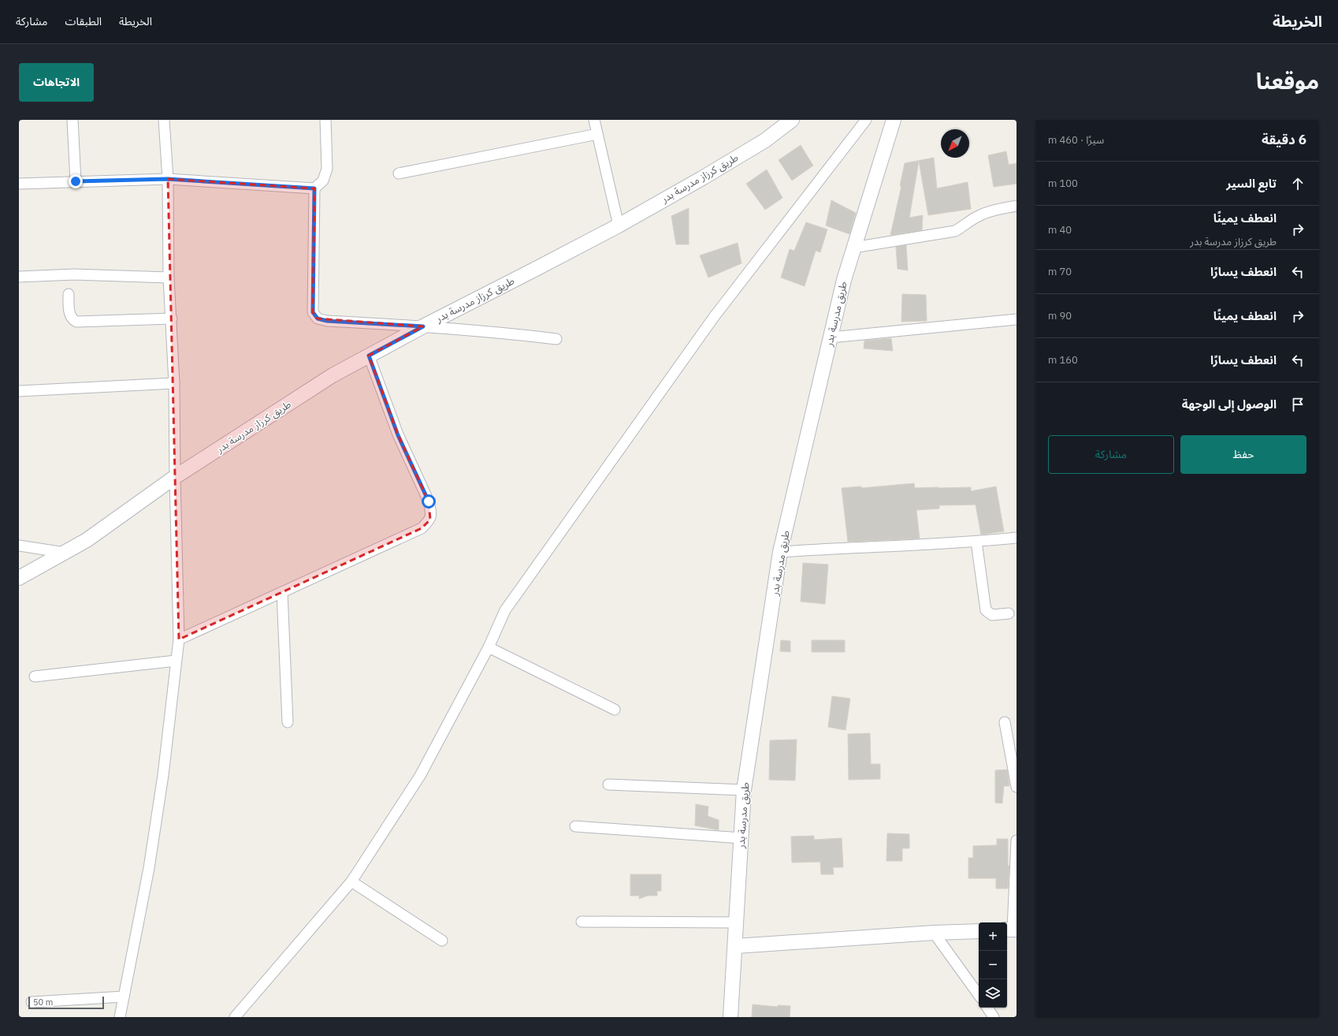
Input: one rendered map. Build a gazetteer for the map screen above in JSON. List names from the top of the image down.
{
  "streets": {
    "street": ["طريق كرزاز مدرسة بدر", "طريق مدرسة بدر"]
  },
  "scale_bar": "50 m",
  "north": "bottom left",
  "page": {
    "header": "الخريطة",
    "nav": ["الخريطة", "الطبقات", "مشاركة"],
    "title": "موقعنا",
    "buttons": [
      "الاتجاهات",
      ["حفظ", "مشاركة"]
    ],
    "heading": ["6 دقيقة", "سيرًا · 460 m"],
    "list": [
      ["تابع السير", "100 m"],
      ["انعطف يمينًا", "طريق كرزاز مدرسة بدر", "40 m"],
      ["انعطف يسارًا", "70 m"],
      ["انعطف يمينًا", "90 m"],
      ["انعطف يسارًا", "160 m"],
      "الوصول إلى الوجهة"
    ],
    "map_buttons": ["+", "−"],
    "scale": "50 m"
  }
}
